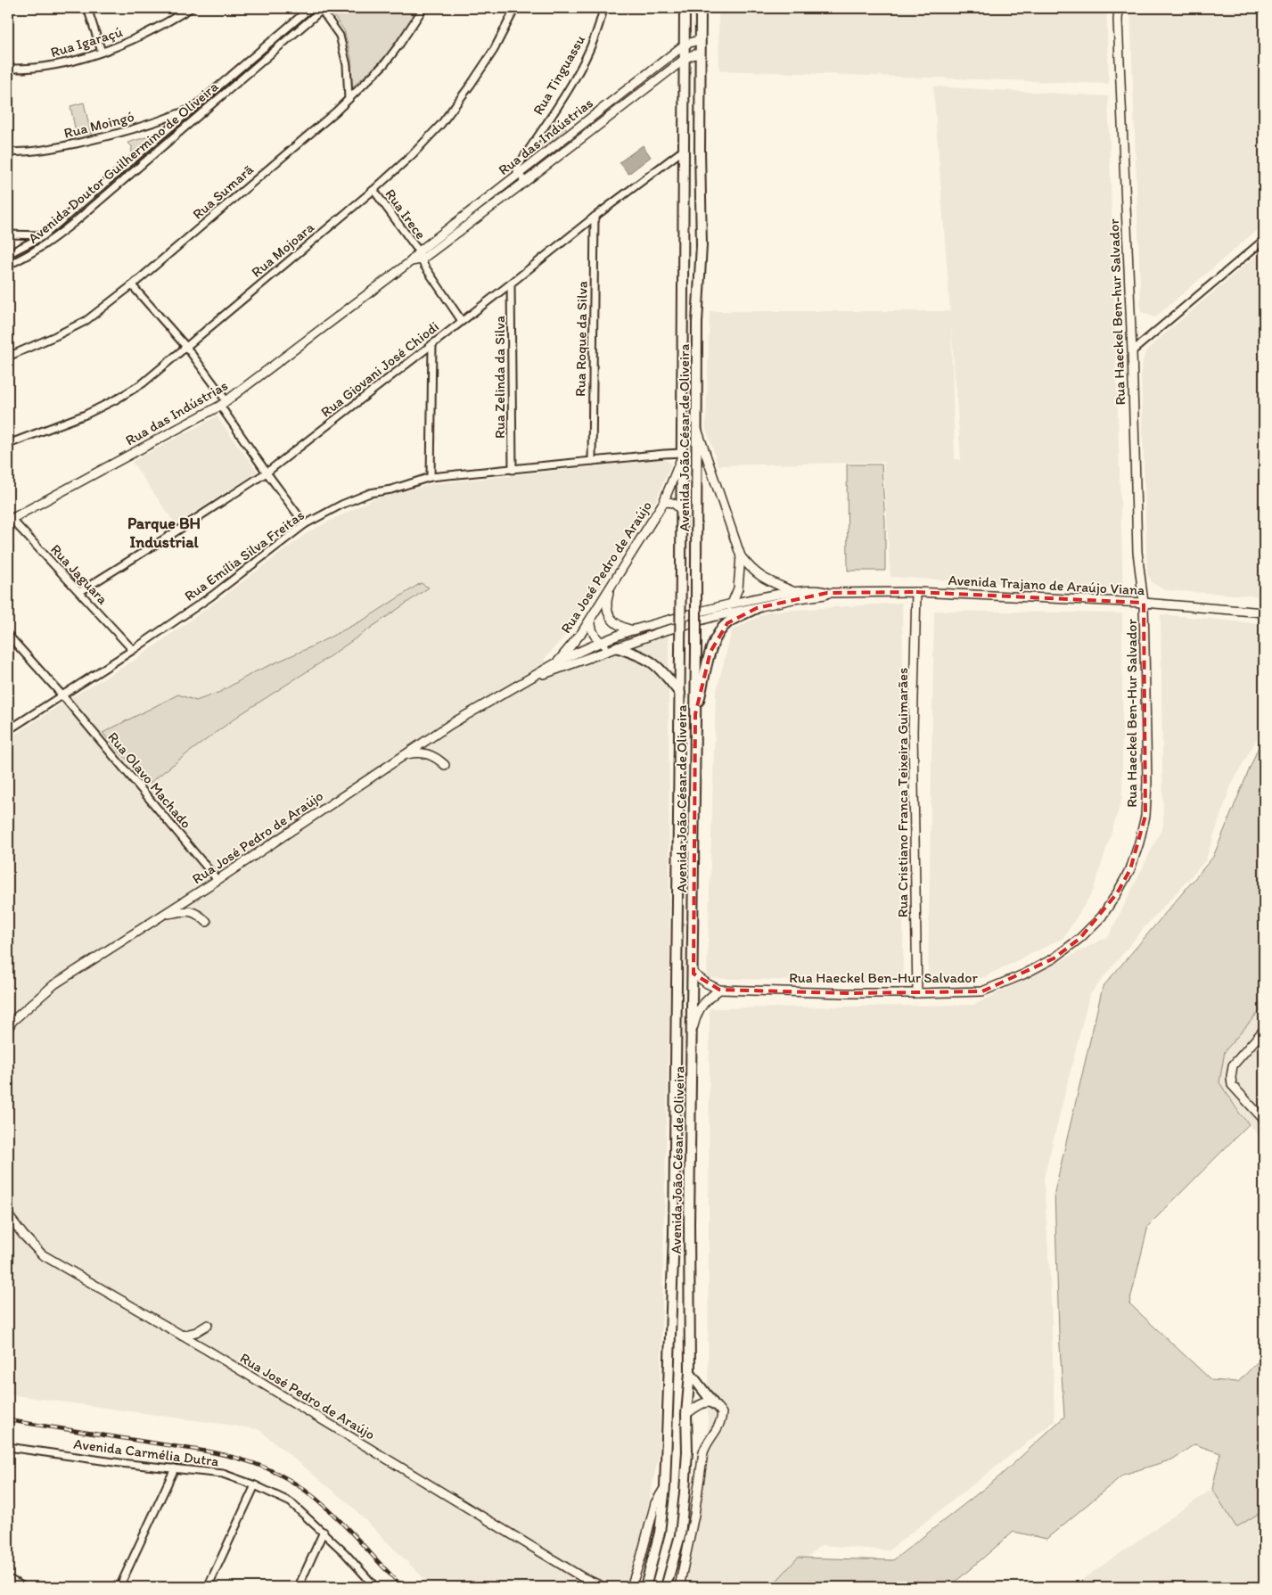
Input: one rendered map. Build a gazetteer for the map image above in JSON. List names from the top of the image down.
{
  "streets": {
    "main road": ["Avenida João César de Oliveira"],
    "street": [
      "Rua Igaraçú",
      "Rua Tinguassu",
      "Rua Moingó",
      "Rua das Indústrias",
      "Avenida Doutor Guilhermino de Oliveira",
      "Rua Sumarã",
      "Rua Irece",
      "Rua Mojoara",
      "Rua Haeckel Ben-hur Salvador",
      "Rua Roque da Silva",
      "Rua Giovani José Chiodi",
      "Rua Zelinda da Silva",
      "Rua Emília Silva Freitas",
      "Rua José Pedro de Araújo",
      "Rua Jaguara",
      "Avenida Trajano de Araújo Viana",
      "Rua Haeckel Ben-Hur Salvador",
      "Rua Olavo Machado",
      "Rua Cristiano Franca Teixeira Guimarães",
      "Avenida Carmélia Dutra"
    ]
  },
  "crossings": [
    ["Rua Tinguassu", "Rua das Indústrias"],
    ["Rua Moingó", "Avenida Doutor Guilhermino de Oliveira"],
    ["Rua das Indústrias", "Rua Irece"],
    ["Rua das Indústrias", "Avenida João César de Oliveira"],
    ["Rua das Indústrias", "Rua Jaguara"],
    ["Rua Irece", "Rua Mojoara"],
    ["Rua Irece", "Rua Giovani José Chiodi"],
    ["Rua Haeckel Ben-hur Salvador", "Avenida Trajano de Araújo Viana"],
    ["Rua Haeckel Ben-hur Salvador", "Rua Haeckel Ben-Hur Salvador"],
    ["Rua Roque da Silva", "Rua Giovani José Chiodi"],
    ["Rua Roque da Silva", "Rua Emília Silva Freitas"],
    ["Rua Giovani José Chiodi", "Rua Zelinda da Silva"],
    ["Rua Giovani José Chiodi", "Avenida João César de Oliveira"],
    ["Rua Giovani José Chiodi", "Rua Jaguara"],
    ["Rua Zelinda da Silva", "Rua Emília Silva Freitas"],
    ["Avenida João César de Oliveira", "Rua Emília Silva Freitas"],
    ["Avenida João César de Oliveira", "Rua José Pedro de Araújo"],
    ["Avenida João César de Oliveira", "Avenida Trajano de Araújo Viana"],
    ["Avenida João César de Oliveira", "Rua Haeckel Ben-Hur Salvador"],
    ["Rua Emília Silva Freitas", "Rua José Pedro de Araújo"],
    ["Rua Emília Silva Freitas", "Rua Jaguara"],
    ["Rua Emília Silva Freitas", "Rua Olavo Machado"],
    ["Rua José Pedro de Araújo", "Avenida Trajano de Araújo Viana"],
    ["Rua José Pedro de Araújo", "Rua Olavo Machado"],
    ["Avenida Trajano de Araújo Viana", "Rua Haeckel Ben-Hur Salvador"],
    ["Avenida Trajano de Araújo Viana", "Rua Cristiano Franca Teixeira Guimarães"],
    ["Rua Haeckel Ben-Hur Salvador", "Rua Cristiano Franca Teixeira Guimarães"]
  ],
  "districts": ["Parque BH Industrial"]
}
